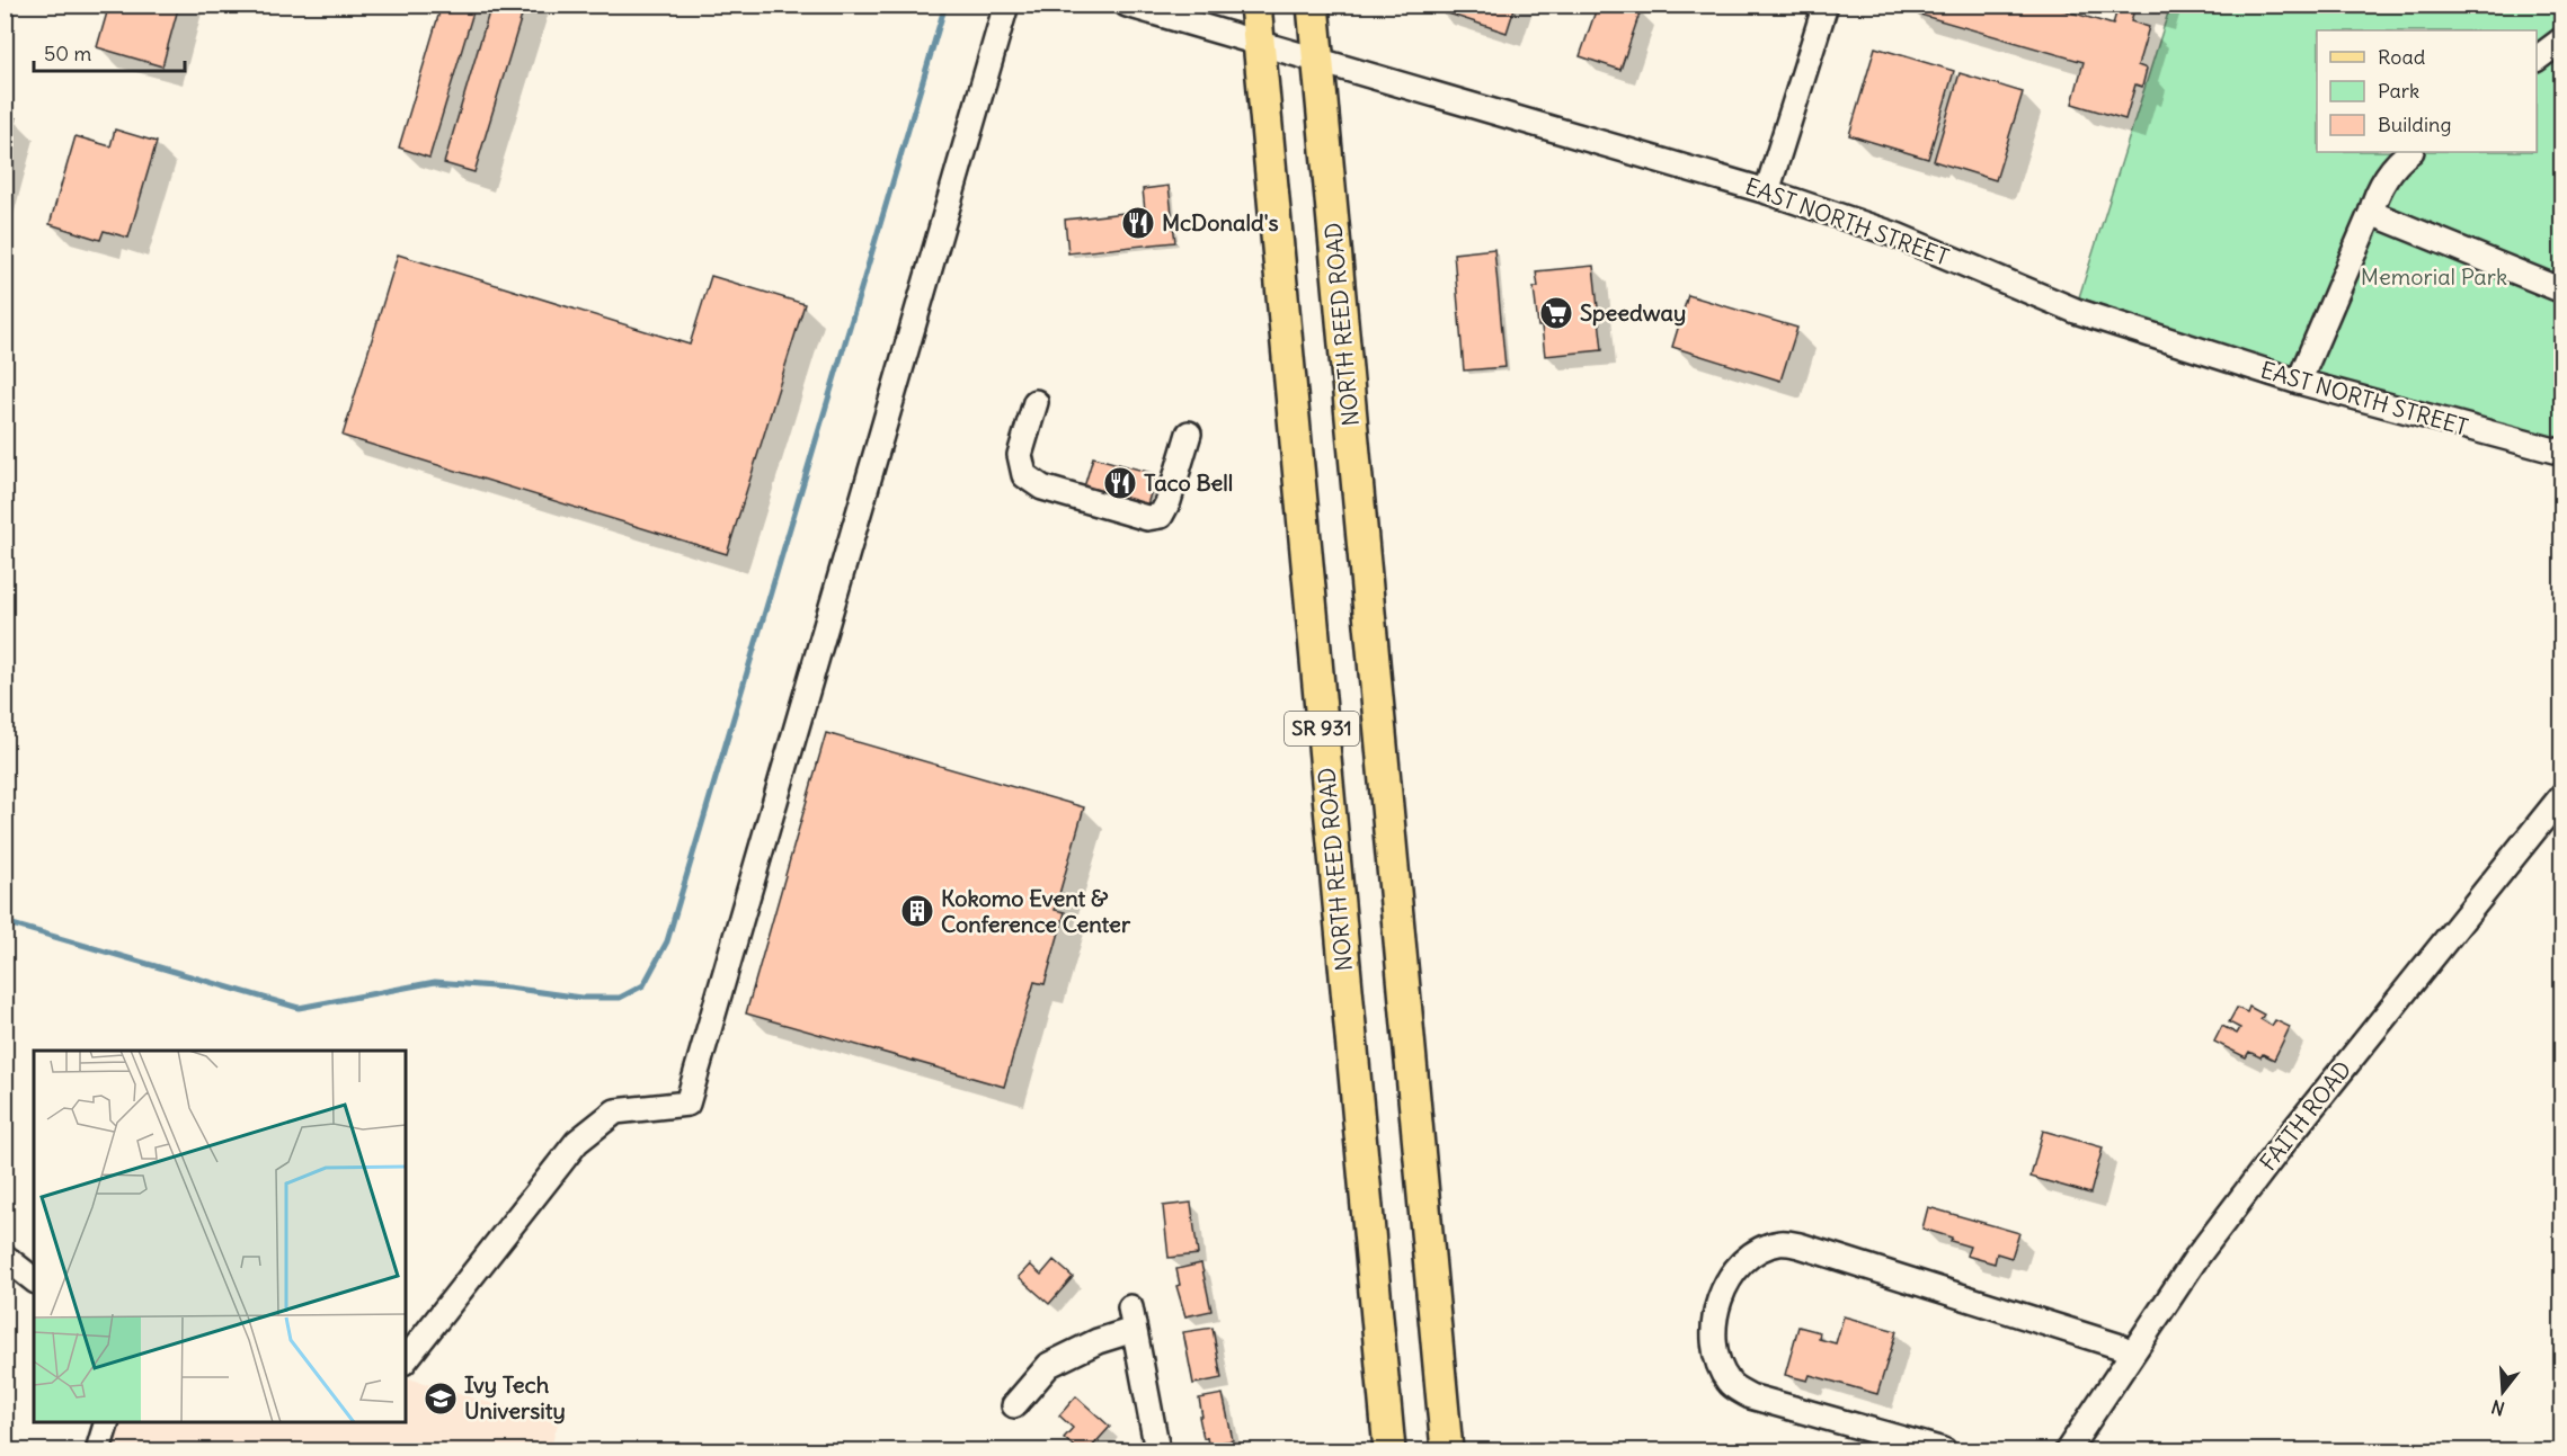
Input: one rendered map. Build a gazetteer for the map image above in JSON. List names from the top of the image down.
{
  "streets": {
    "main road": ["NORTH REED ROAD", "SR 931"],
    "street": ["EAST NORTH STREET", "FAITH ROAD"]
  },
  "crossings": [
    ["EAST NORTH STREET", "NORTH REED ROAD"]
  ],
  "parks": ["Memorial Park"],
  "places": {
    "restaurant": ["McDonald's", "Taco Bell"],
    "supermarket": ["Speedway"],
    "building": ["Kokomo Event & Conference Center"],
    "school or university": ["Ivy Tech University"]
  },
  "legend": ["Road", "Park", "Building"],
  "scale_bar": "50 m",
  "north": "bottom"
}
